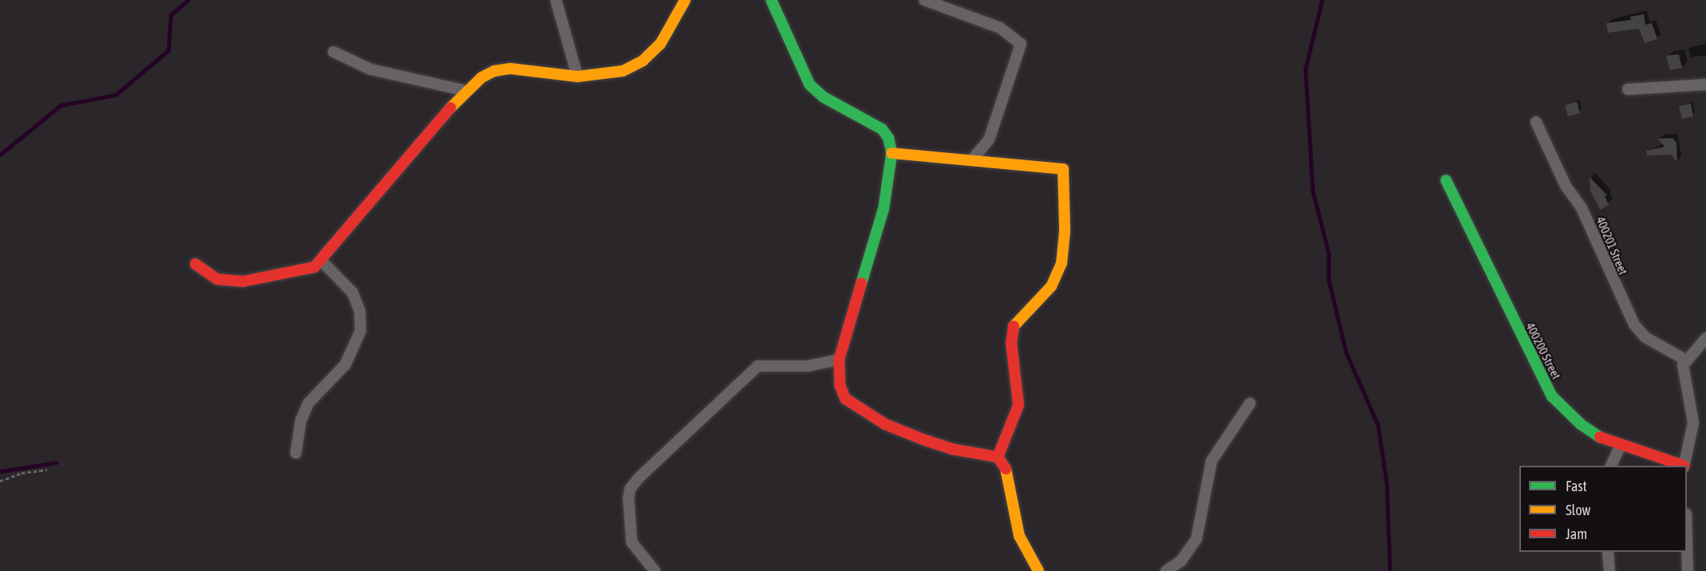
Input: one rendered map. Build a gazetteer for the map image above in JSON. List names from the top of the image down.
{
  "streets": {
    "street": ["400201 Street", "400200 Street"]
  },
  "legend": ["Fast", "Slow", "Jam"]
}
